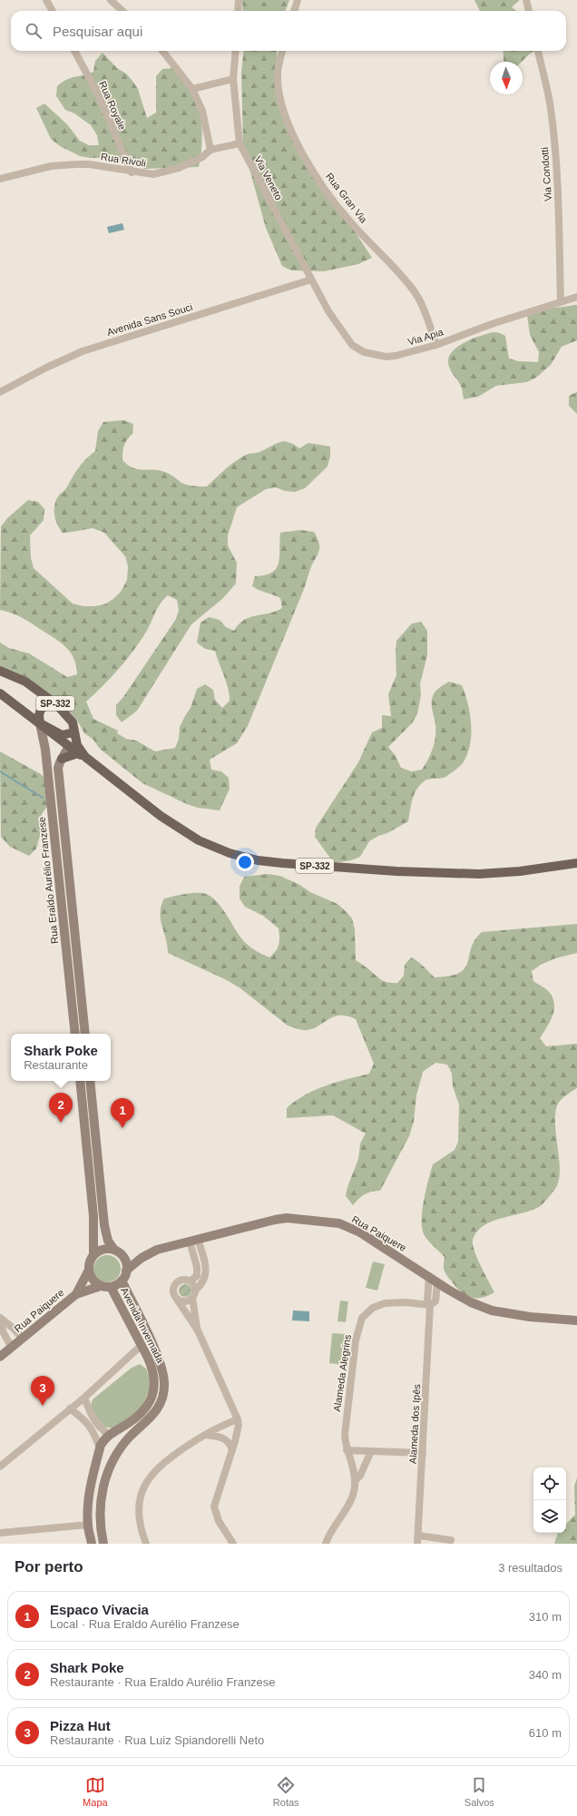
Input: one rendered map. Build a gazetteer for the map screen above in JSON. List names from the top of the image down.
{
  "streets": {
    "main road": [
      "SP-332",
      "Rua Eraldo Aurélio Franzese",
      "Rua Paiquere",
      "Avenida Invernada"
    ],
    "street": [
      "Rua Royale",
      "Rua Rivoli",
      "Via Condotti",
      "Via Veneto",
      "Rua Gran Via",
      "Avenida Sans Souci",
      "Via Apia",
      "Alameda Alegrins",
      "Alameda dos Ipês"
    ]
  },
  "crossings": [
    ["Rua Royale", "Rua Rivoli"],
    ["Rua Rivoli", "Via Veneto"],
    ["Via Condotti", "Via Apia"],
    ["Via Veneto", "Avenida Sans Souci"],
    ["Via Veneto", "Via Apia"],
    ["Rua Gran Via", "Via Apia"],
    ["Avenida Sans Souci", "Via Apia"],
    ["SP-332", "Rua Eraldo Aurélio Franzese"],
    ["Rua Paiquere", "Avenida Invernada"],
    ["Alameda Alegrins", "Alameda dos Ipês"]
  ],
  "north": "bottom",
  "page": {
    "search": "Pesquisar aqui",
    "popup": ["Shark Poke", "Restaurante"],
    "pins": ["2", "1", "3"],
    "heading": ["Por perto", "3 resultados"],
    "list": [
      {
        "mark": "1",
        "name": "Espaco Vivacia",
        "note": "Local · Rua Eraldo Aurélio Franzese",
        "value": "310 m"
      },
      {
        "mark": "2",
        "name": "Shark Poke",
        "note": "Restaurante · Rua Eraldo Aurélio Franzese",
        "value": "340 m"
      },
      {
        "mark": "3",
        "name": "Pizza Hut",
        "note": "Restaurante · Rua Luiz Spiandorelli Neto",
        "value": "610 m"
      }
    ],
    "nav": ["Mapa", "Rotas", "Salvos"]
  }
}
